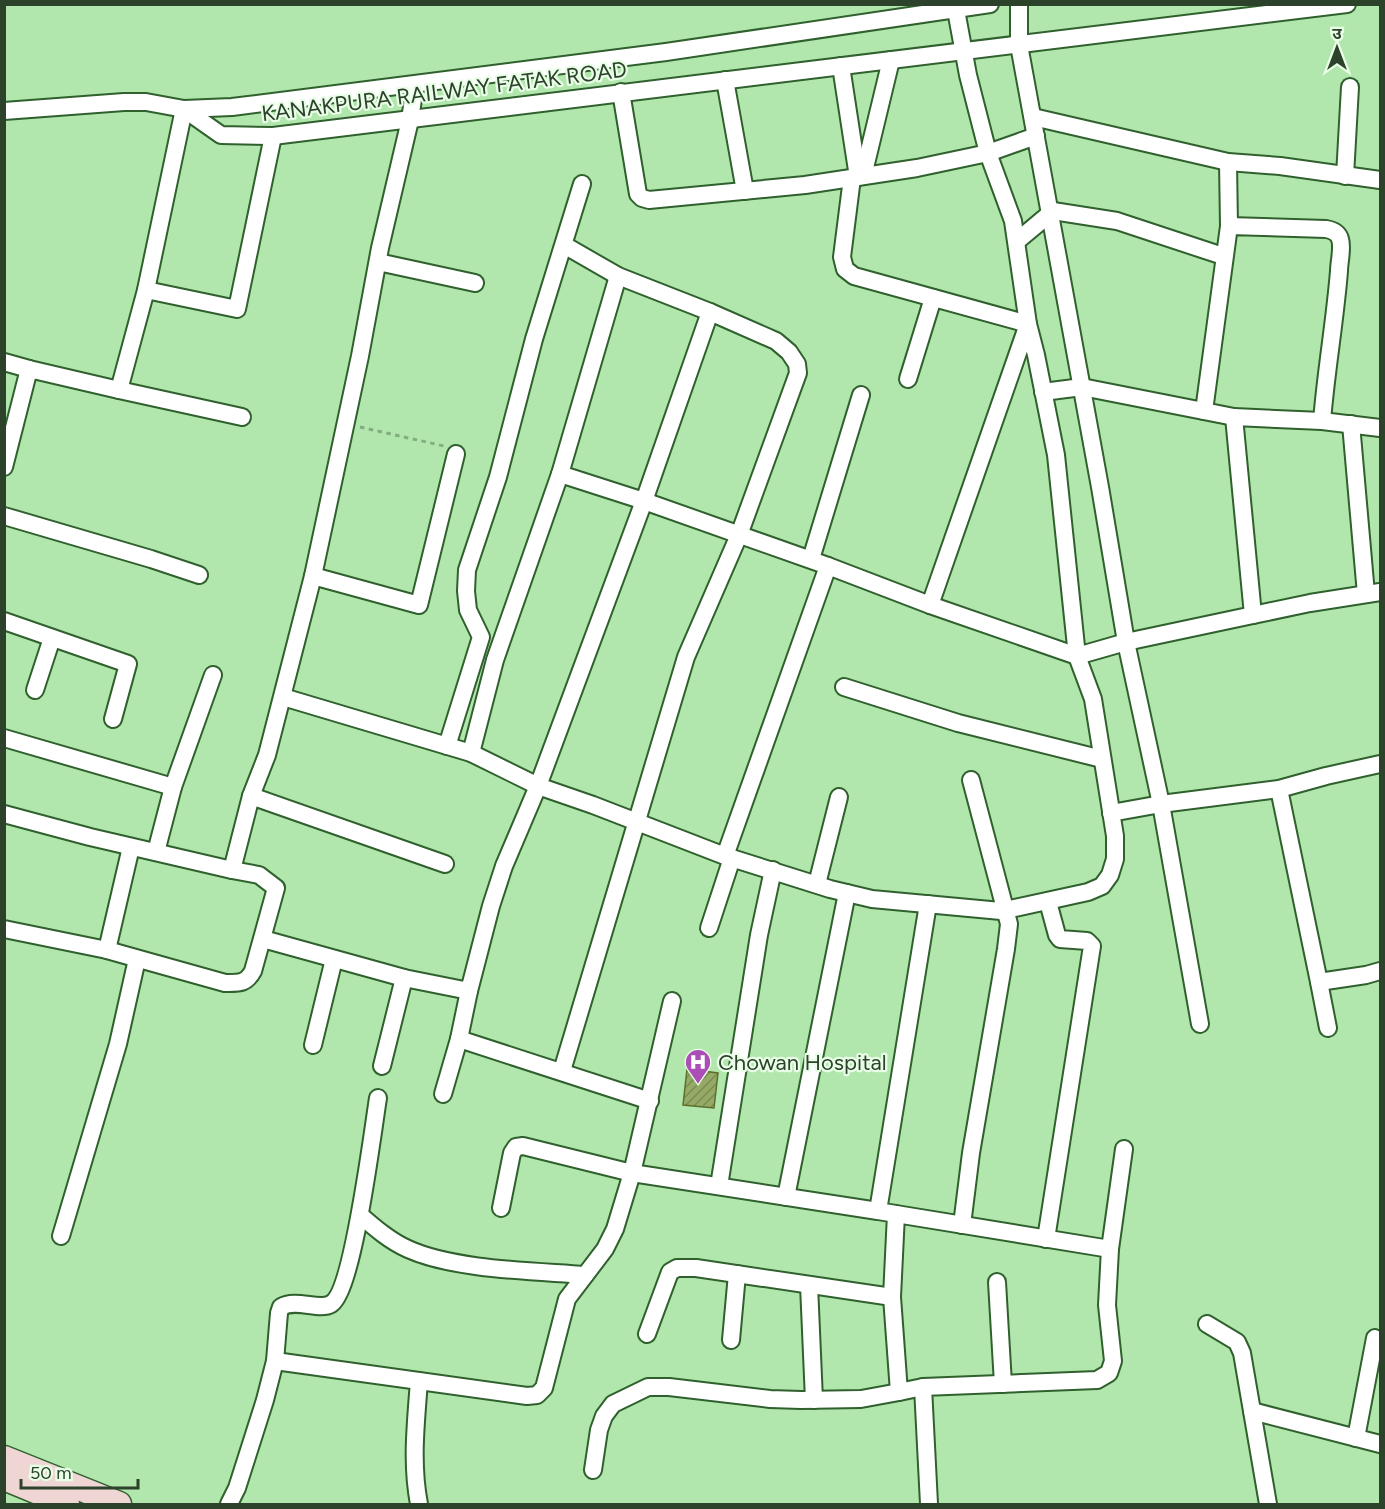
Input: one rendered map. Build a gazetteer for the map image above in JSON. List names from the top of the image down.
{
  "streets": {
    "street": ["KANAKPURA RAILWAY FATAK ROAD"]
  },
  "places": {
    "hospital": ["Chowan Hospital"]
  },
  "scale_bar": "50 m",
  "north": "top"
}
